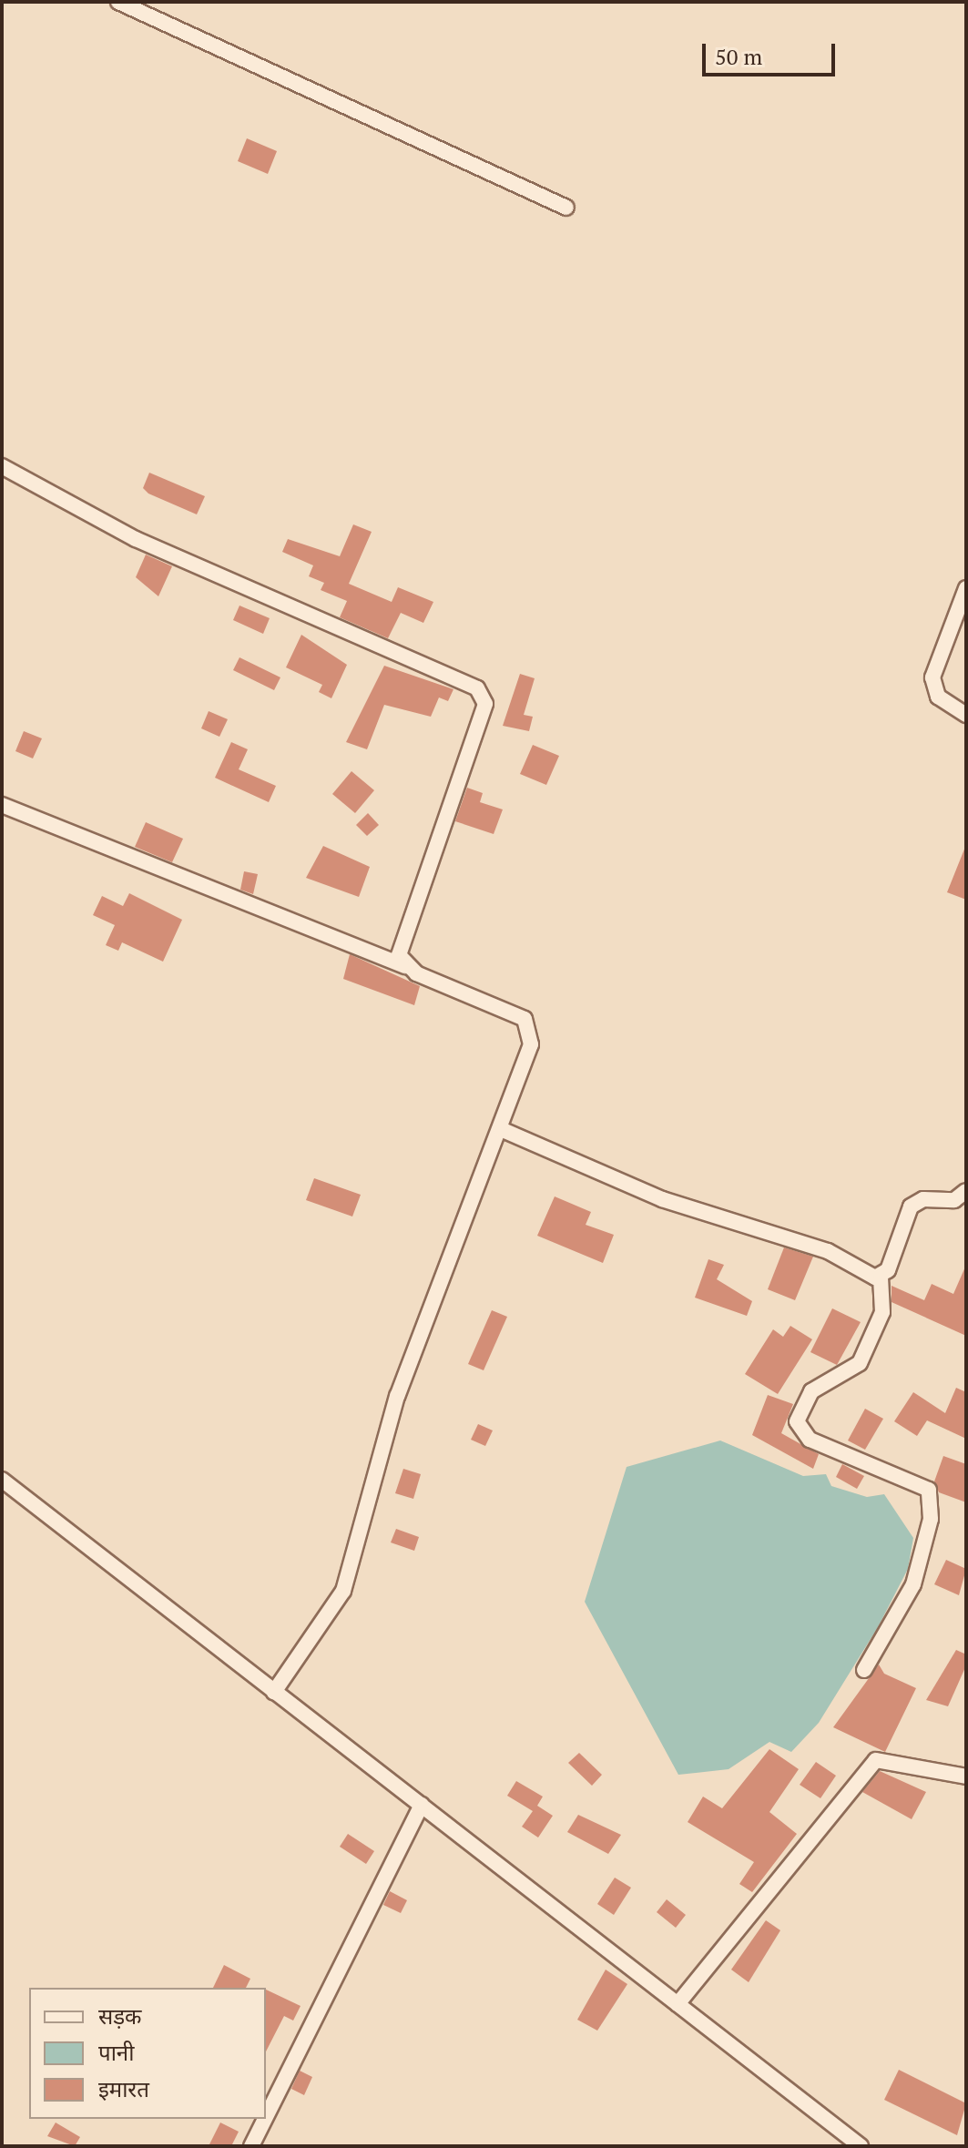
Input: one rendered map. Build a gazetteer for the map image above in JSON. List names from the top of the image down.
{
  "legend": ["सड़क", "पानी", "इमारत"],
  "scale_bar": "50 m"
}
